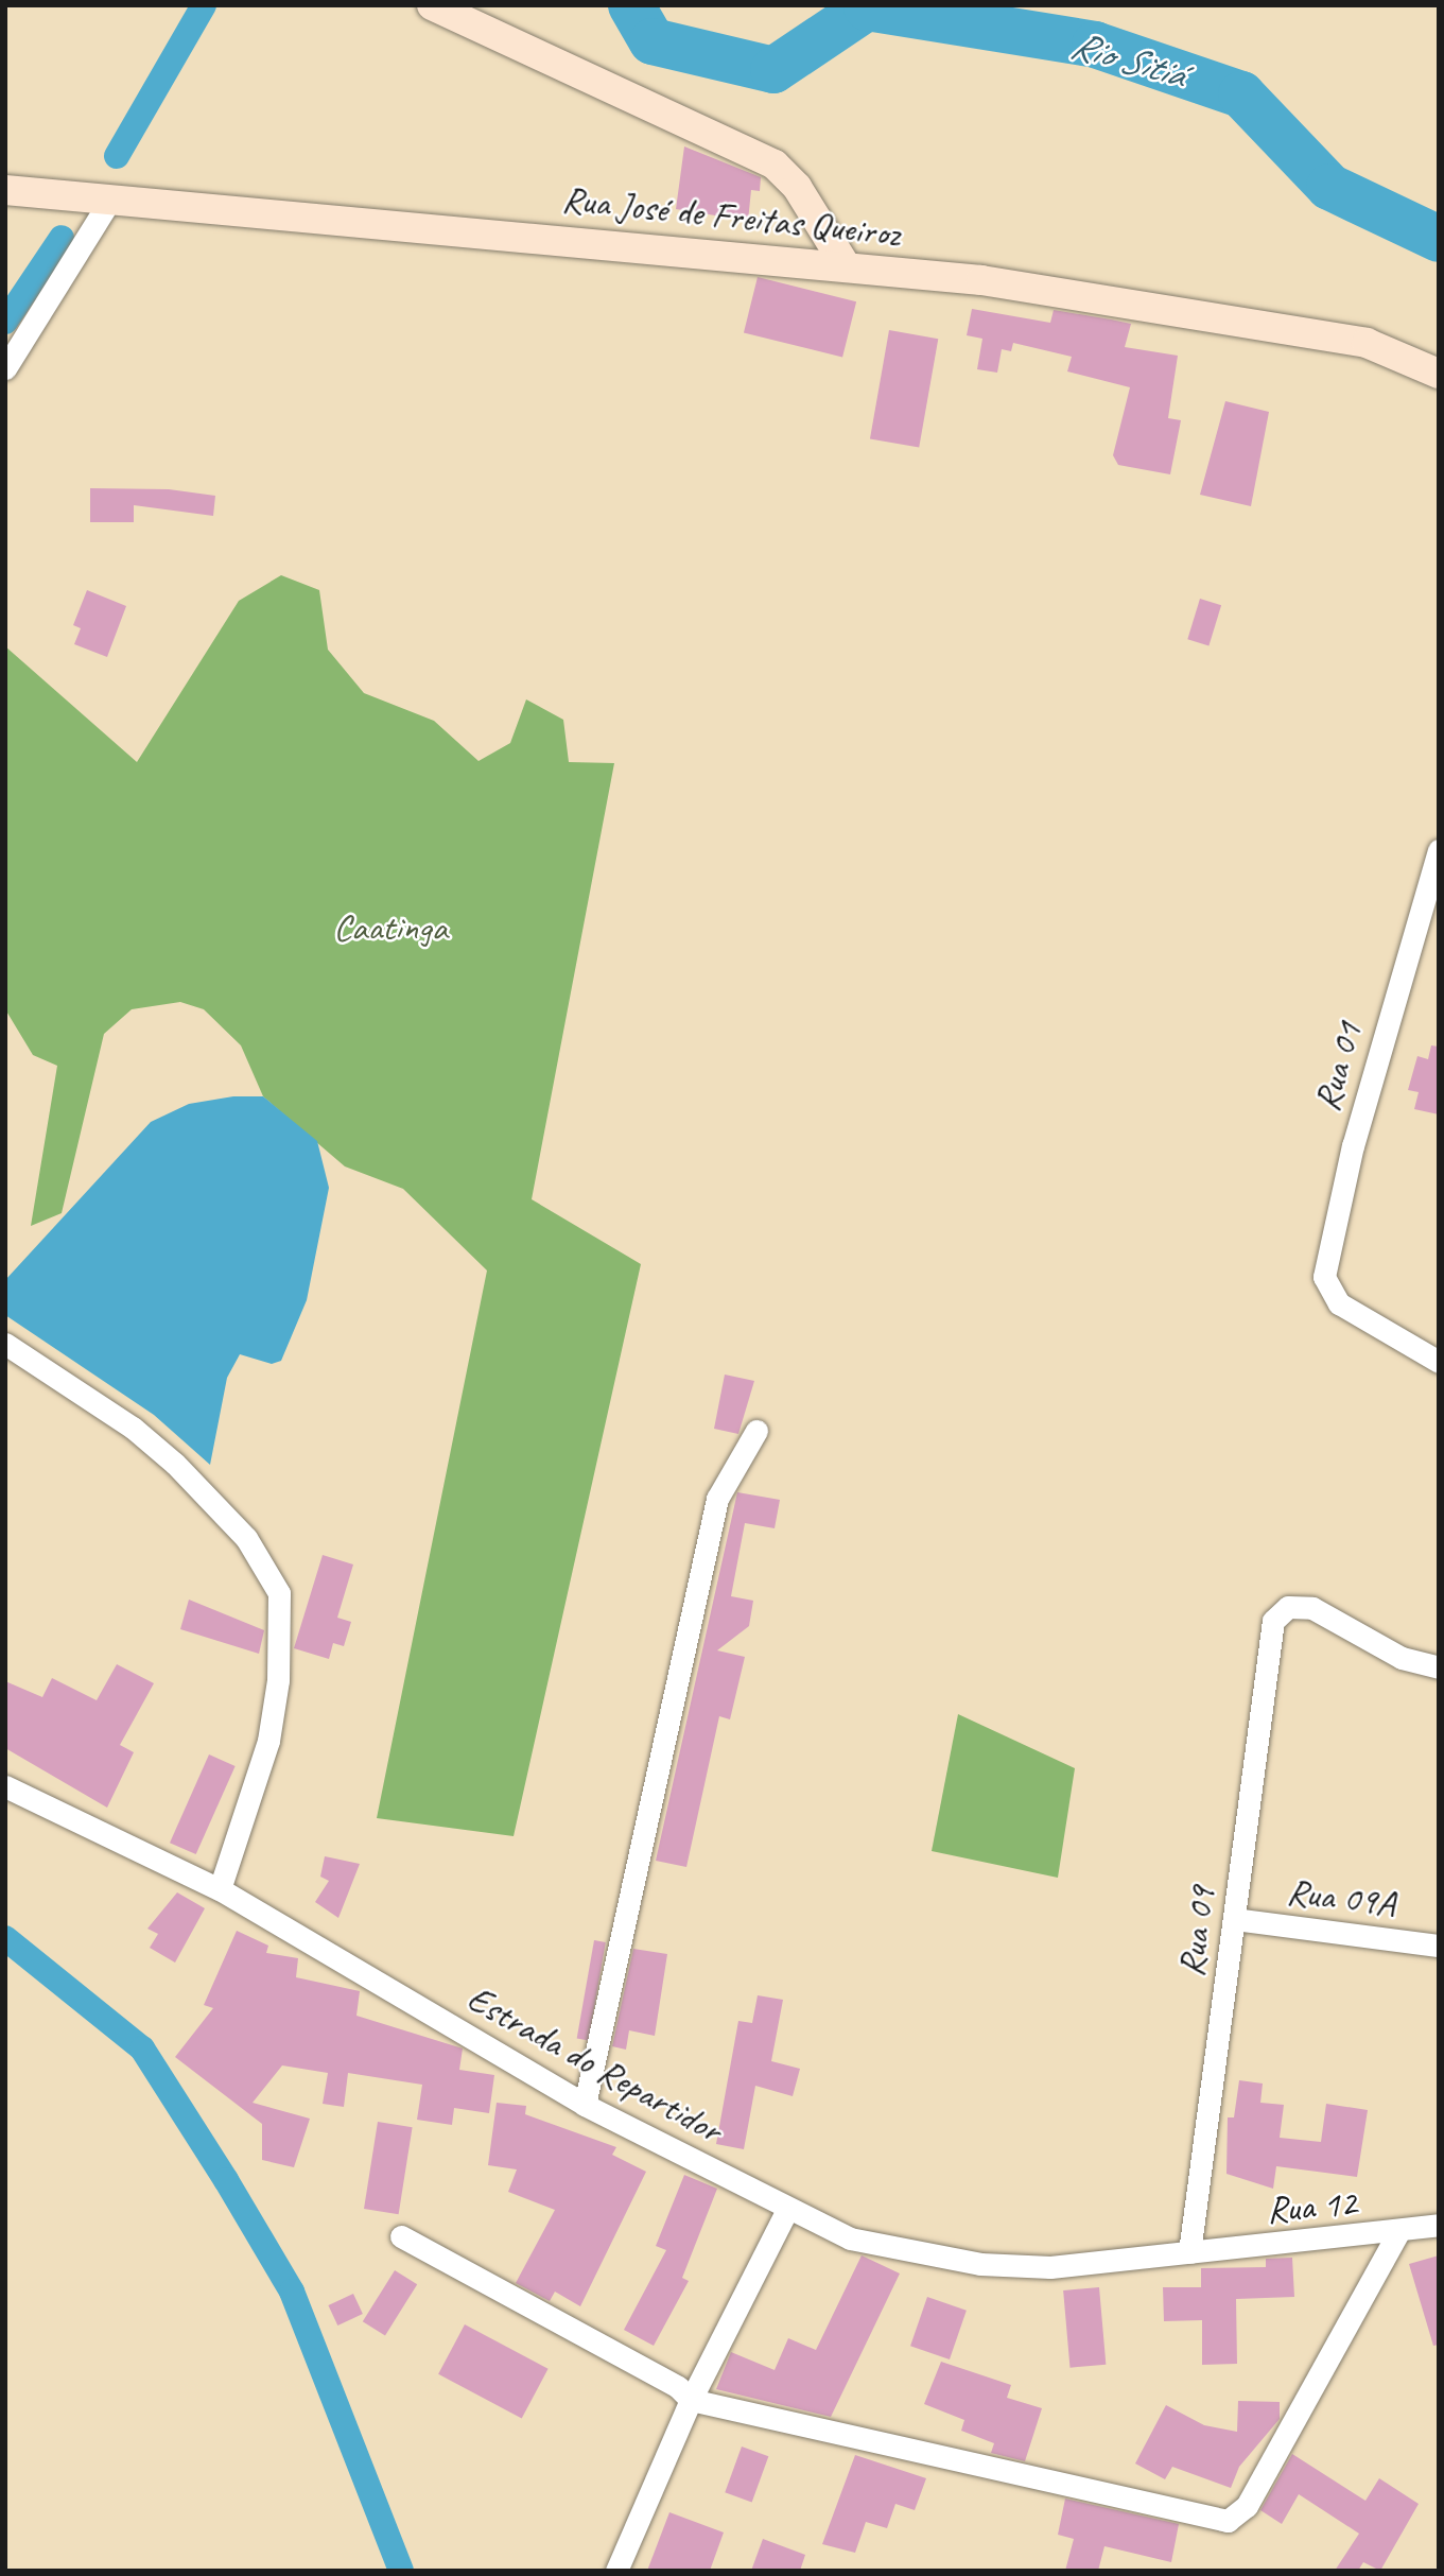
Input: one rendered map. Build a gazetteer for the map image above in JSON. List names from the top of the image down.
{
  "streets": {
    "main road": ["Rua José de Freitas Queiroz"],
    "street": [
      "Rua 01",
      "Rua 09A",
      "Rua 09",
      "Estrada do Repartidor",
      "Rua 12"
    ]
  },
  "crossings": [
    ["Rua 09A", "Rua 09"],
    ["Rua 09", "Estrada do Repartidor"],
    ["Rua 09", "Rua 12"],
    ["Estrada do Repartidor", "Rua 12"]
  ],
  "water": ["Rio Sitiá"],
  "parks": ["Caatinga"]
}
